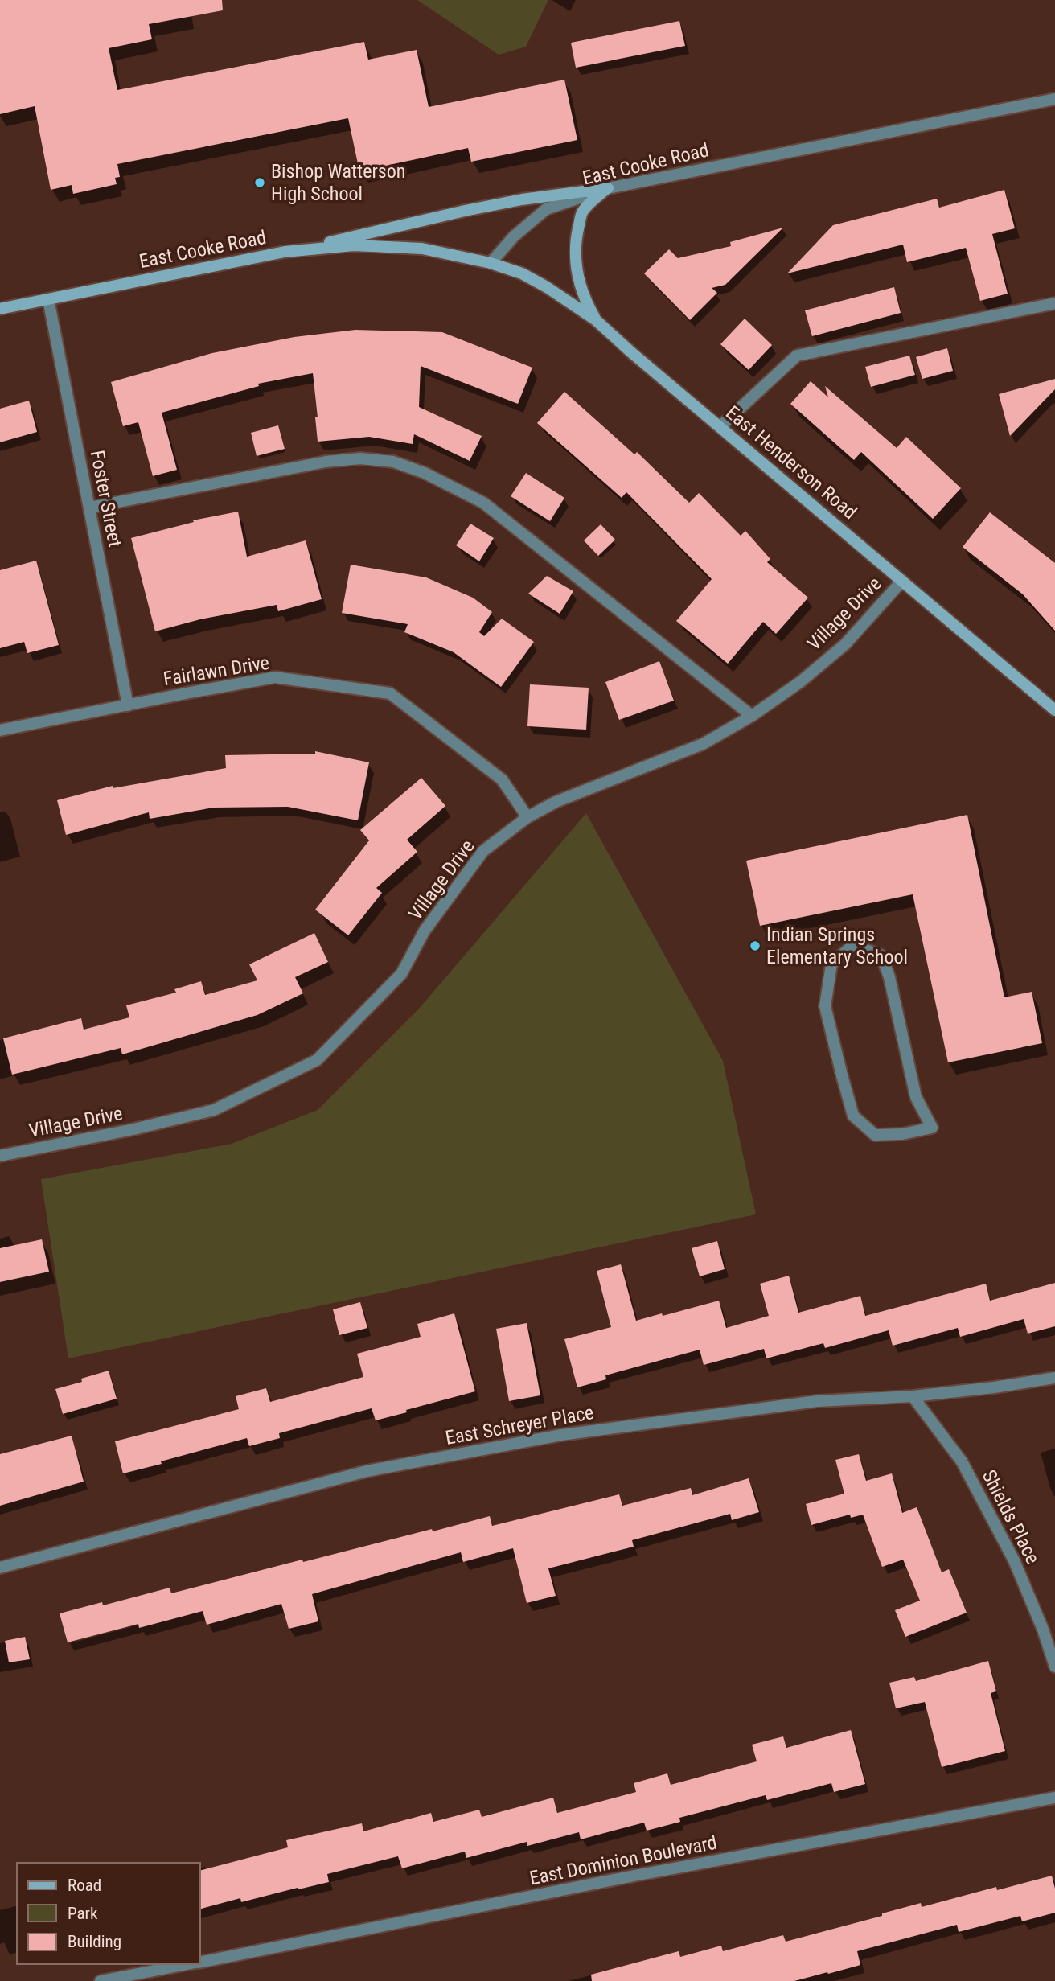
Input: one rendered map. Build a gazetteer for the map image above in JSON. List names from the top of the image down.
{
  "streets": {
    "main road": ["East Cooke Road", "East Henderson Road"],
    "street": [
      "Foster Street",
      "Village Drive",
      "Fairlawn Drive",
      "East Schreyer Place",
      "Shields Place",
      "East Dominion Boulevard"
    ]
  },
  "crossings": [
    ["East Cooke Road", "East Henderson Road"],
    ["East Cooke Road", "Foster Street"],
    ["East Henderson Road", "Village Drive"],
    ["Foster Street", "Fairlawn Drive"],
    ["Village Drive", "Fairlawn Drive"],
    ["East Schreyer Place", "Shields Place"]
  ],
  "places": ["Bishop Watterson High School", "Indian Springs Elementary School"],
  "legend": ["Road", "Park", "Building"]
}
